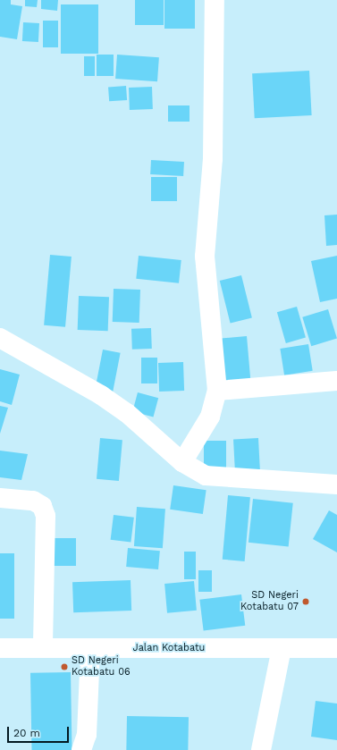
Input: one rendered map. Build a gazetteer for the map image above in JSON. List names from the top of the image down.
{
  "streets": {
    "street": ["Jalan Kotabatu"]
  },
  "places": ["SD Negeri Kotabatu 07", "SD Negeri Kotabatu 06"],
  "scale_bar": "20 m"
}
